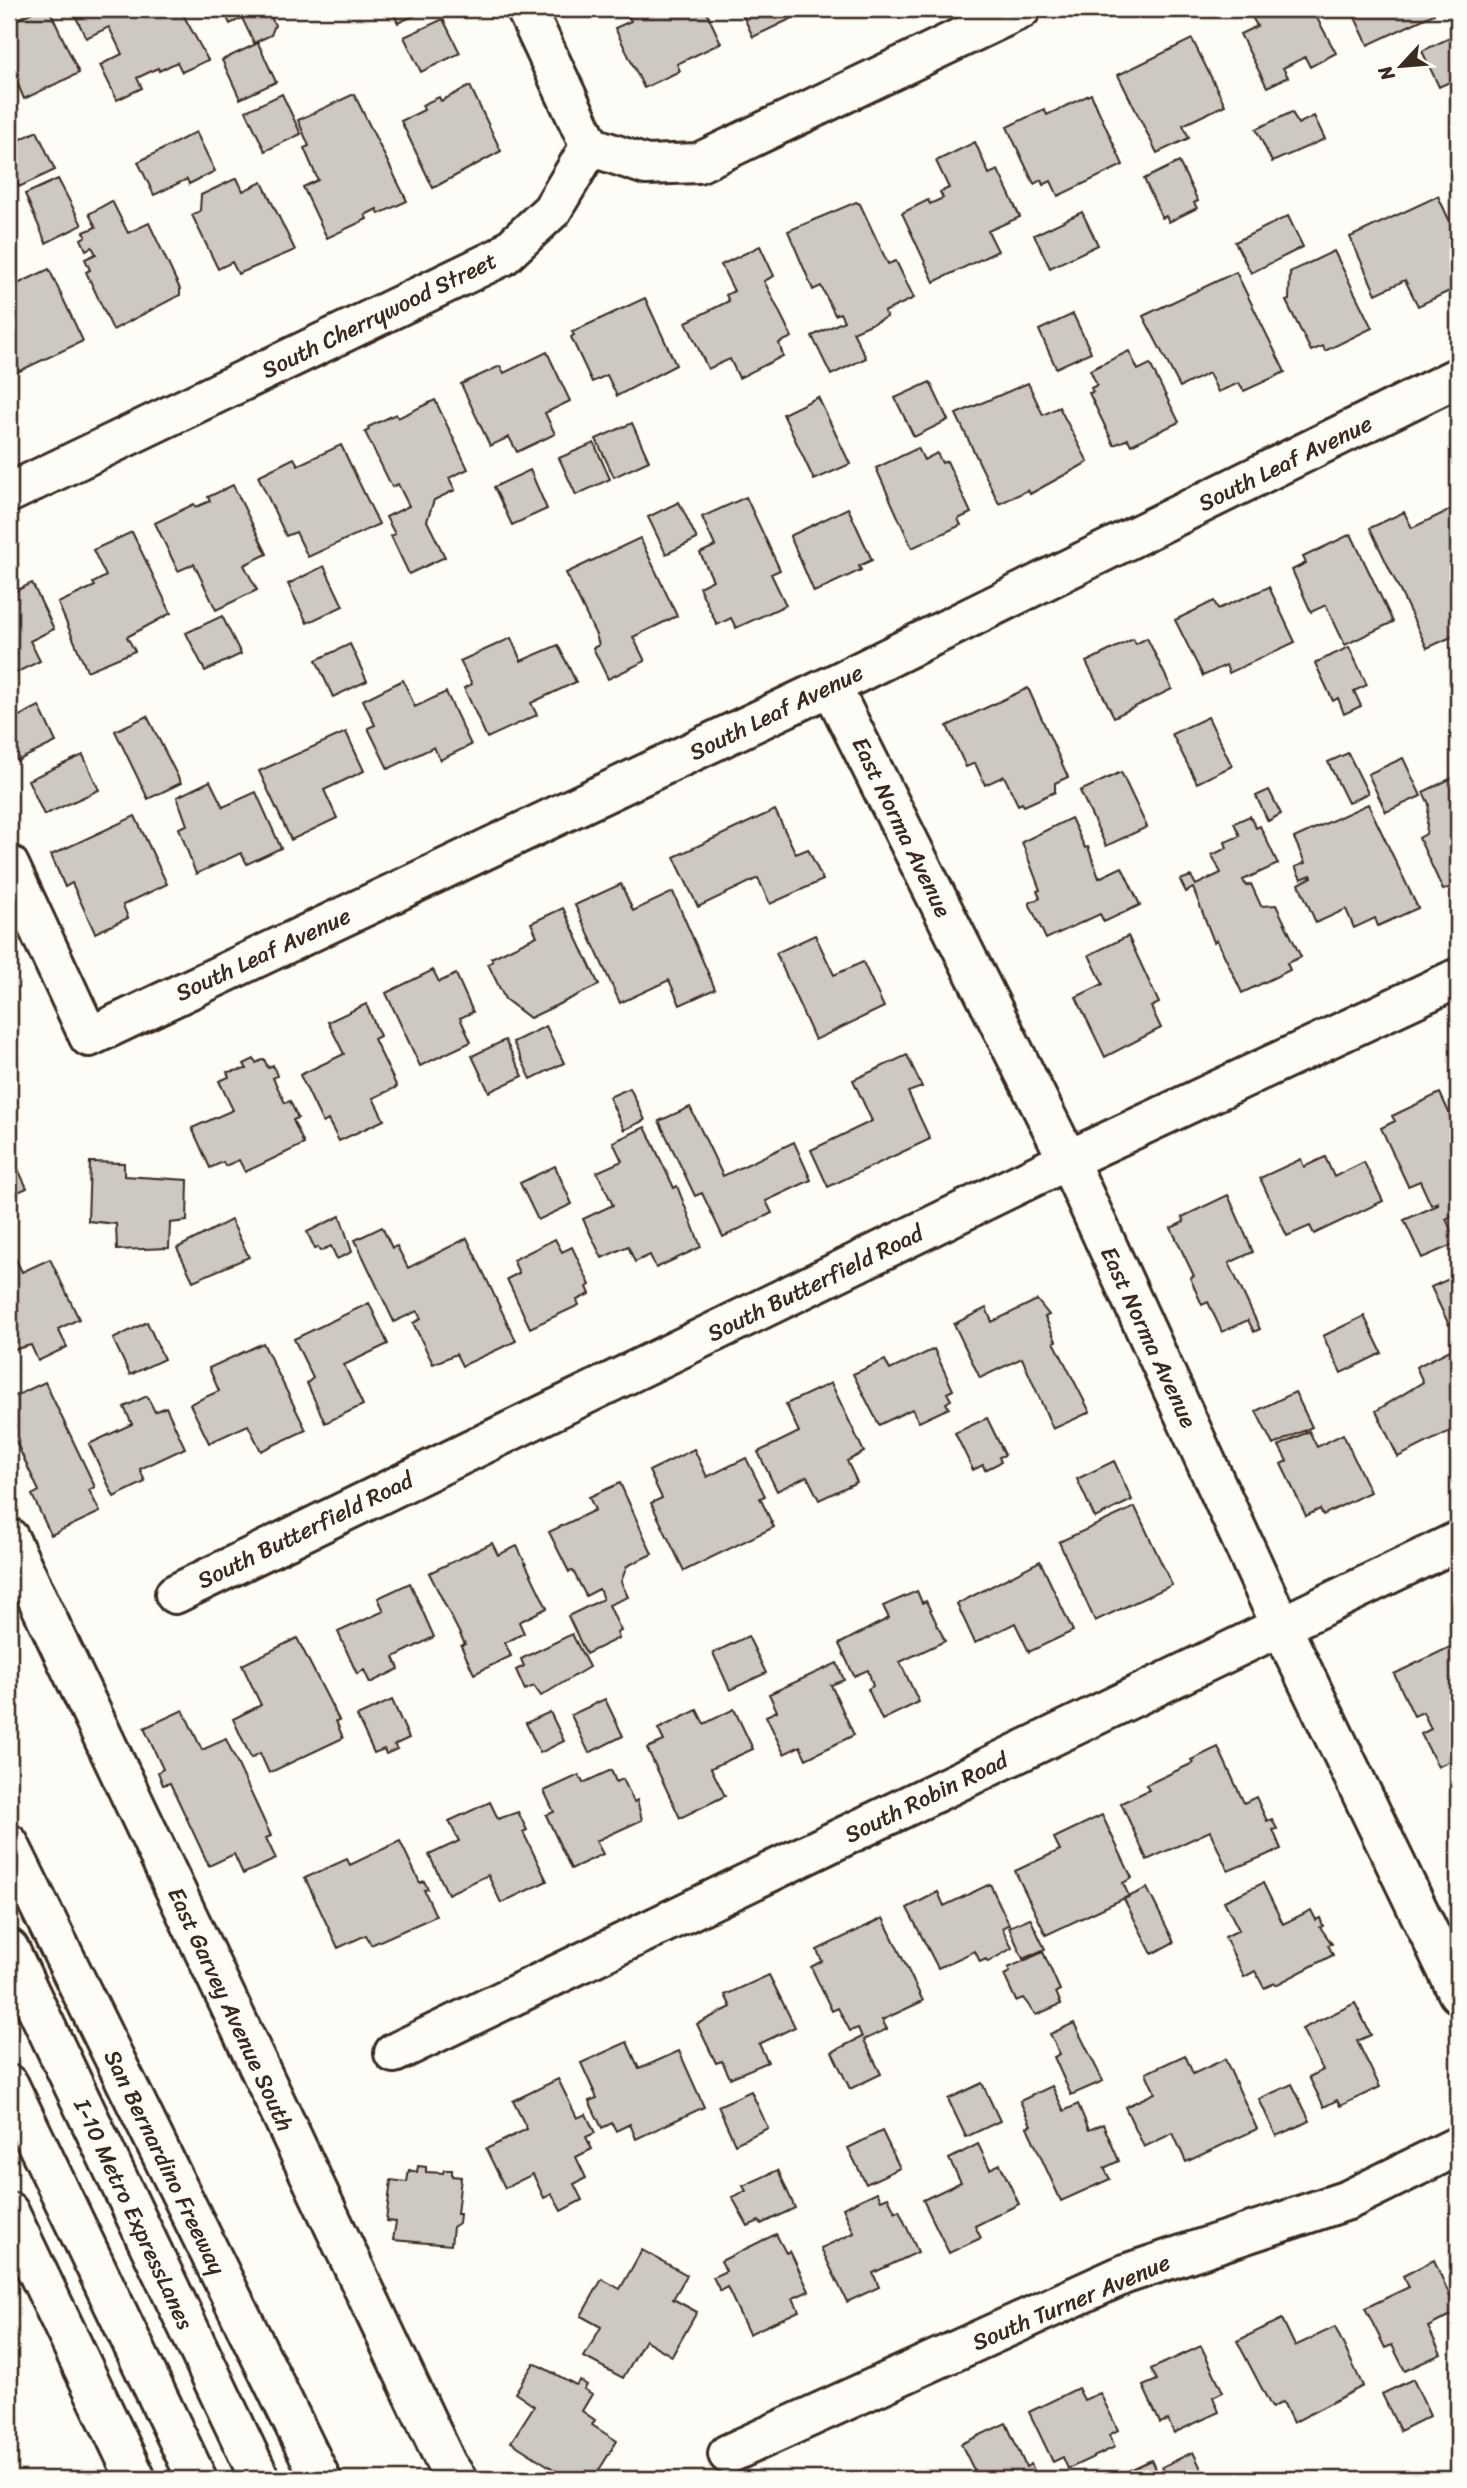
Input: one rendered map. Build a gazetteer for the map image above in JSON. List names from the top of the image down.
{
  "streets": {
    "main road": [
      "South Cherrywood Street",
      "South Leaf Avenue",
      "East Norma Avenue",
      "South Butterfield Road",
      "South Robin Road",
      "East Garvey Avenue South",
      "San Bernardino Freeway",
      "I-10 Metro ExpressLanes",
      "South Turner Avenue"
    ]
  },
  "crossings": [
    ["South Leaf Avenue", "East Norma Avenue"],
    ["East Norma Avenue", "South Butterfield Road"],
    ["East Norma Avenue", "South Robin Road"]
  ],
  "north": "bottom left"
}
